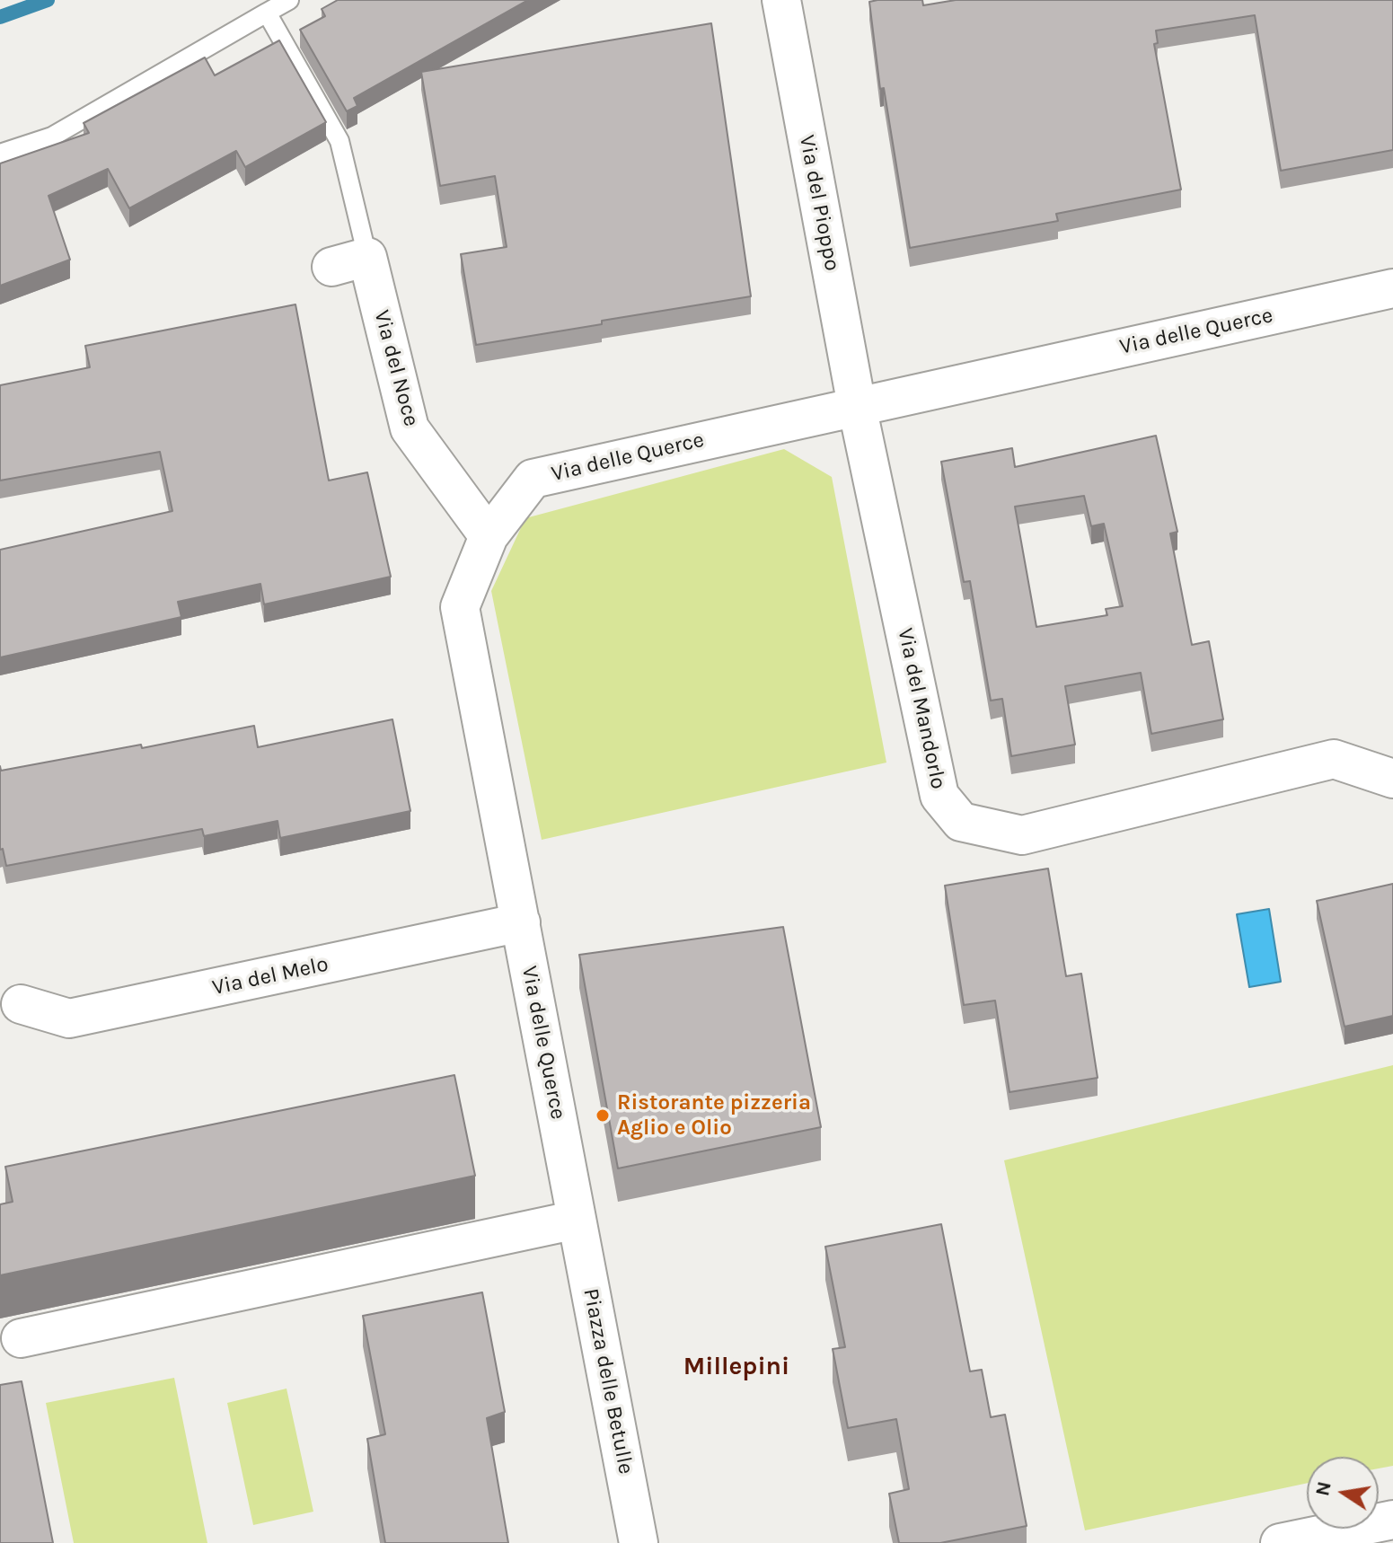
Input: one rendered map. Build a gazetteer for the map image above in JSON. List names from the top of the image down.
{
  "streets": {
    "street": [
      "Via del Pioppo",
      "Via delle Querce",
      "Via del Noce",
      "Via del Mandorlo",
      "Via del Melo",
      "Piazza delle Betulle"
    ]
  },
  "crossings": [
    ["Via del Pioppo", "Via delle Querce"],
    ["Via del Pioppo", "Via del Mandorlo"],
    ["Via delle Querce", "Via del Noce"],
    ["Via delle Querce", "Via del Mandorlo"],
    ["Via delle Querce", "Via del Melo"],
    ["Via delle Querce", "Piazza delle Betulle"]
  ],
  "districts": ["Millepini"],
  "places": ["Ristorante pizzeria Aglio e Olio"],
  "north": "left"
}
